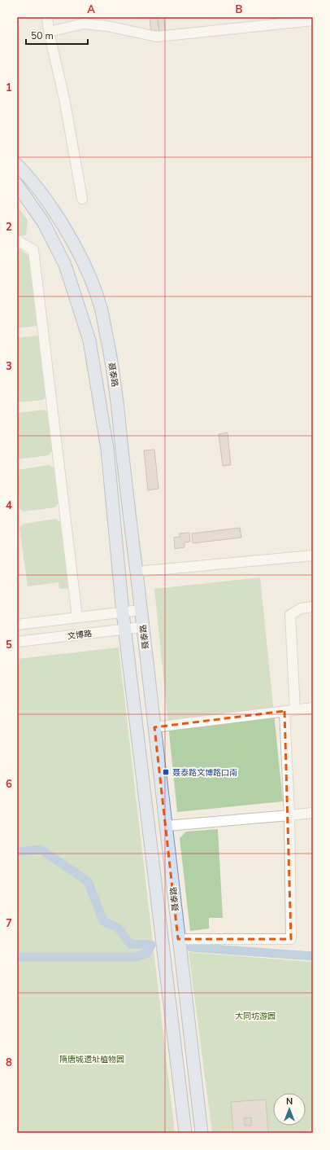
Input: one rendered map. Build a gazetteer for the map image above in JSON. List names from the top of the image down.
{
  "streets": {
    "main road": ["聂泰路"],
    "street": ["文博路"]
  },
  "crossings": [
    ["聂泰路", "文博路"]
  ],
  "parks": ["大同坊游园", "隋唐城遗址植物园"],
  "places": {
    "transit": ["聂泰路文博路口南"]
  },
  "scale_bar": "50 m",
  "north": "top",
  "grid": {
    "columns": ["A", "B"],
    "rows": [
      "1",
      "2",
      "3",
      "4",
      "5",
      "6",
      "7",
      "8"
    ]
  }
}
